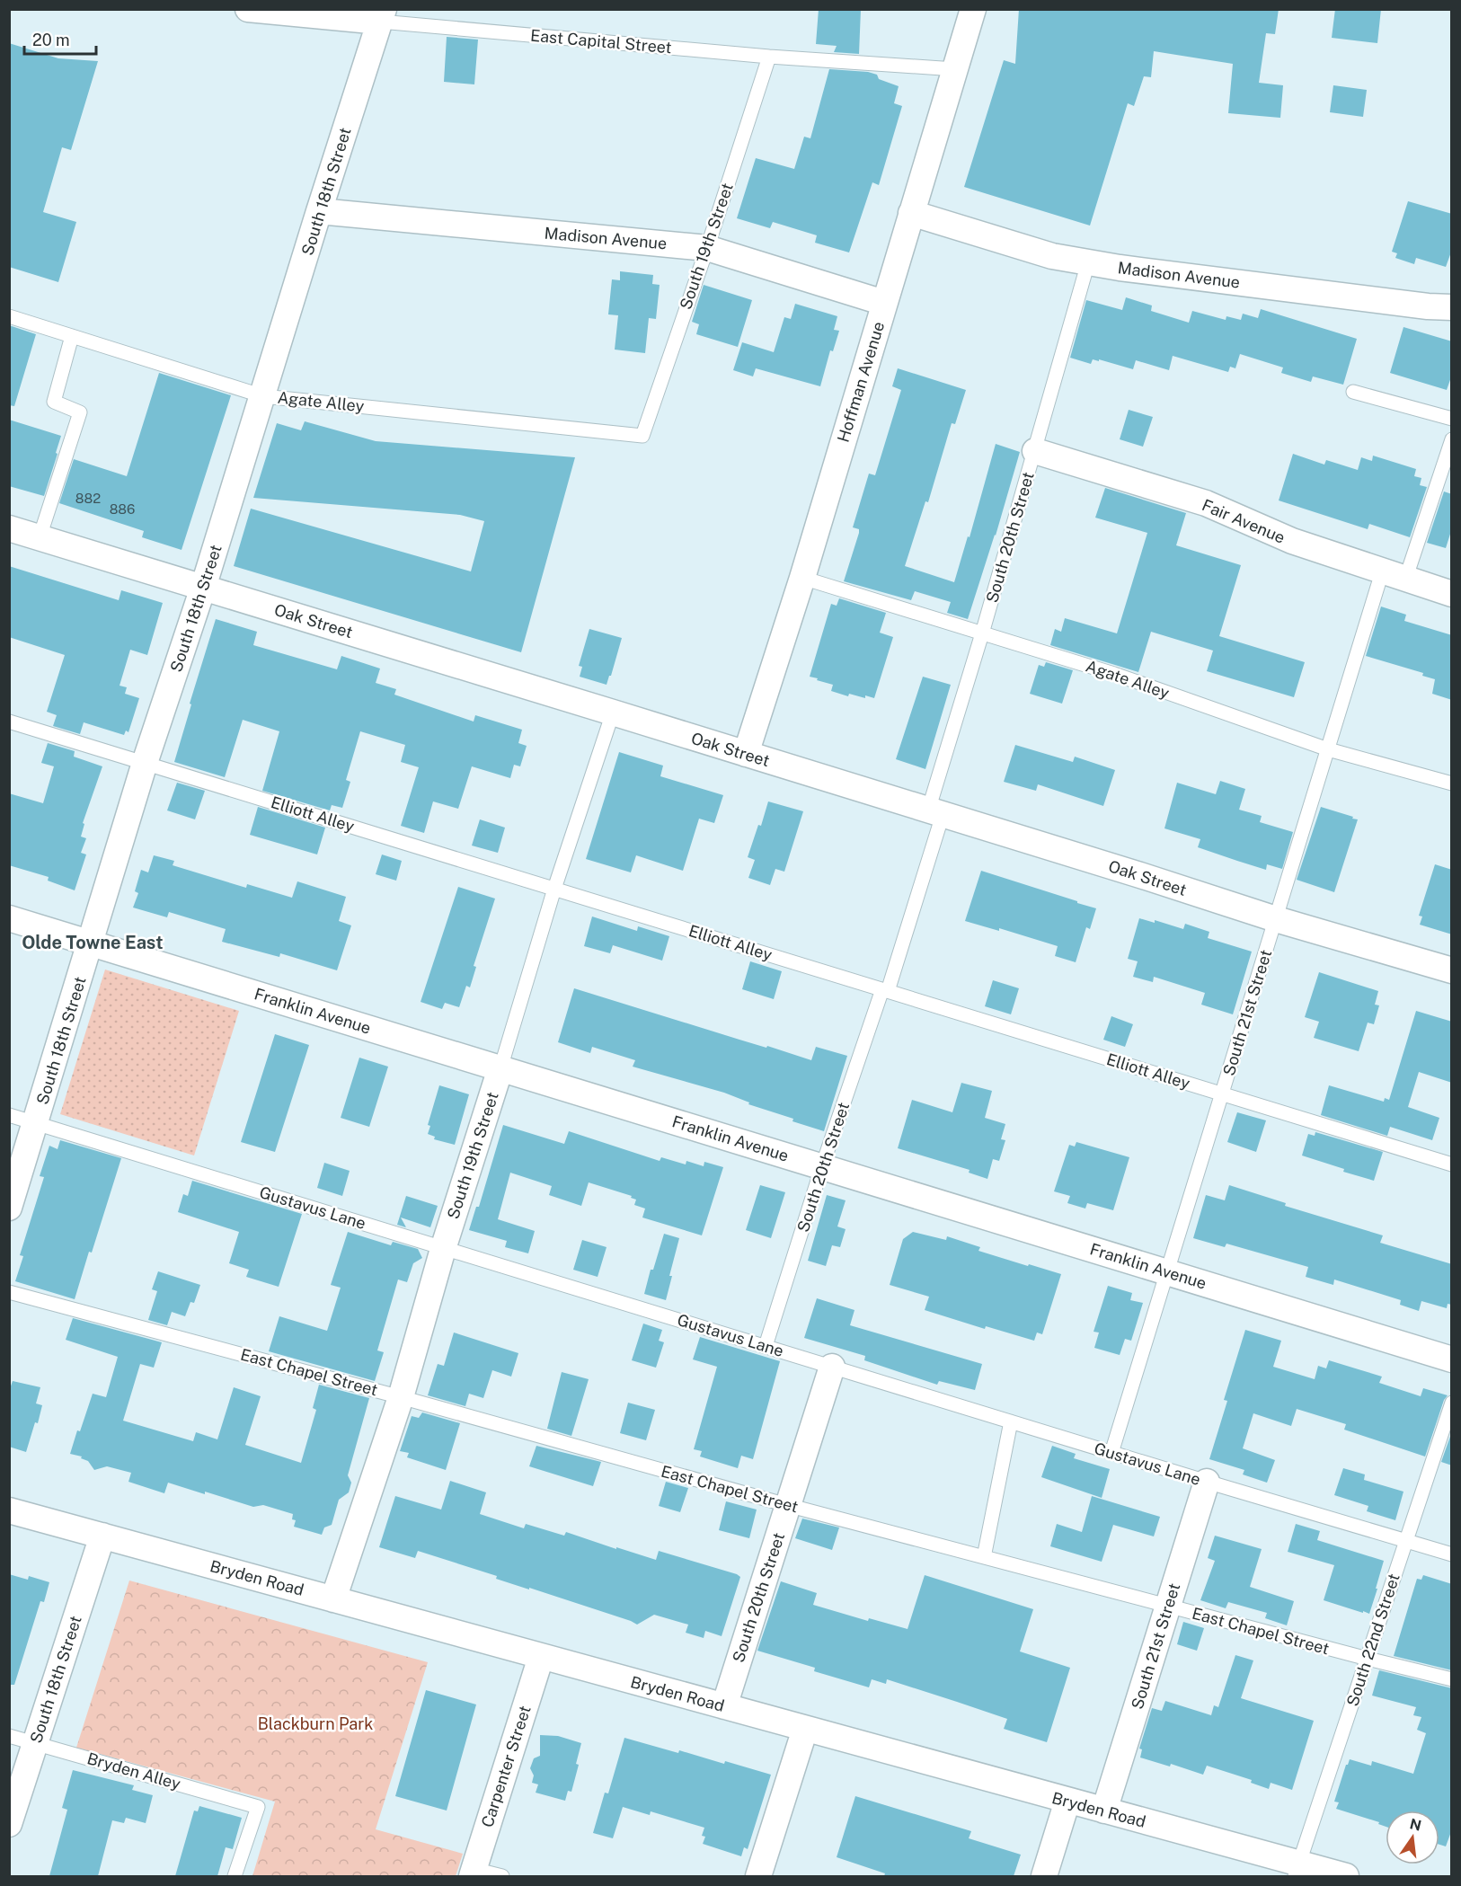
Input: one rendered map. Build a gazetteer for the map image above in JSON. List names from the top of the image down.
{
  "streets": {
    "street": [
      "East Capital Street",
      "South 18th Street",
      "Madison Avenue",
      "South 19th Street",
      "Hoffman Avenue",
      "Fair Avenue",
      "South 20th Street",
      "Oak Street",
      "Franklin Avenue",
      "South 21st Street",
      "Bryden Road",
      "Carpenter Street"
    ],
    "lane": [
      "Agate Alley",
      "Elliott Alley",
      "Gustavus Lane",
      "East Chapel Street",
      "South 22nd Street",
      "Bryden Alley"
    ]
  },
  "crossings": [
    ["East Capital Street", "South 18th Street"],
    ["East Capital Street", "South 19th Street"],
    ["East Capital Street", "Hoffman Avenue"],
    ["South 18th Street", "Madison Avenue"],
    ["South 18th Street", "Agate Alley"],
    ["South 18th Street", "Oak Street"],
    ["South 18th Street", "Elliott Alley"],
    ["South 18th Street", "Franklin Avenue"],
    ["South 18th Street", "Gustavus Lane"],
    ["South 18th Street", "Bryden Road"],
    ["South 18th Street", "Bryden Alley"],
    ["Madison Avenue", "South 19th Street"],
    ["Madison Avenue", "Hoffman Avenue"],
    ["Madison Avenue", "South 20th Street"],
    ["South 19th Street", "Agate Alley"],
    ["South 19th Street", "Oak Street"],
    ["South 19th Street", "Elliott Alley"],
    ["South 19th Street", "Franklin Avenue"],
    ["South 19th Street", "Gustavus Lane"],
    ["South 19th Street", "East Chapel Street"],
    ["South 19th Street", "Bryden Road"],
    ["Hoffman Avenue", "Agate Alley"],
    ["Hoffman Avenue", "Oak Street"],
    ["Agate Alley", "South 20th Street"],
    ["Agate Alley", "South 21st Street"],
    ["Fair Avenue", "South 20th Street"],
    ["Fair Avenue", "South 21st Street"],
    ["South 20th Street", "Oak Street"],
    ["South 20th Street", "Elliott Alley"],
    ["South 20th Street", "Franklin Avenue"],
    ["South 20th Street", "Gustavus Lane"],
    ["South 20th Street", "East Chapel Street"],
    ["South 20th Street", "Bryden Road"],
    ["Oak Street", "South 21st Street"],
    ["Elliott Alley", "South 21st Street"],
    ["Franklin Avenue", "South 21st Street"],
    ["South 21st Street", "Gustavus Lane"],
    ["South 21st Street", "East Chapel Street"],
    ["South 21st Street", "Bryden Road"],
    ["Gustavus Lane", "South 22nd Street"],
    ["East Chapel Street", "South 22nd Street"],
    ["Bryden Road", "South 22nd Street"],
    ["Bryden Road", "Carpenter Street"]
  ],
  "districts": ["Olde Towne East"],
  "parks": ["Blackburn Park"],
  "house_numbers": ["882", "886"],
  "scale_bar": "20 m",
  "north": "top"
}
